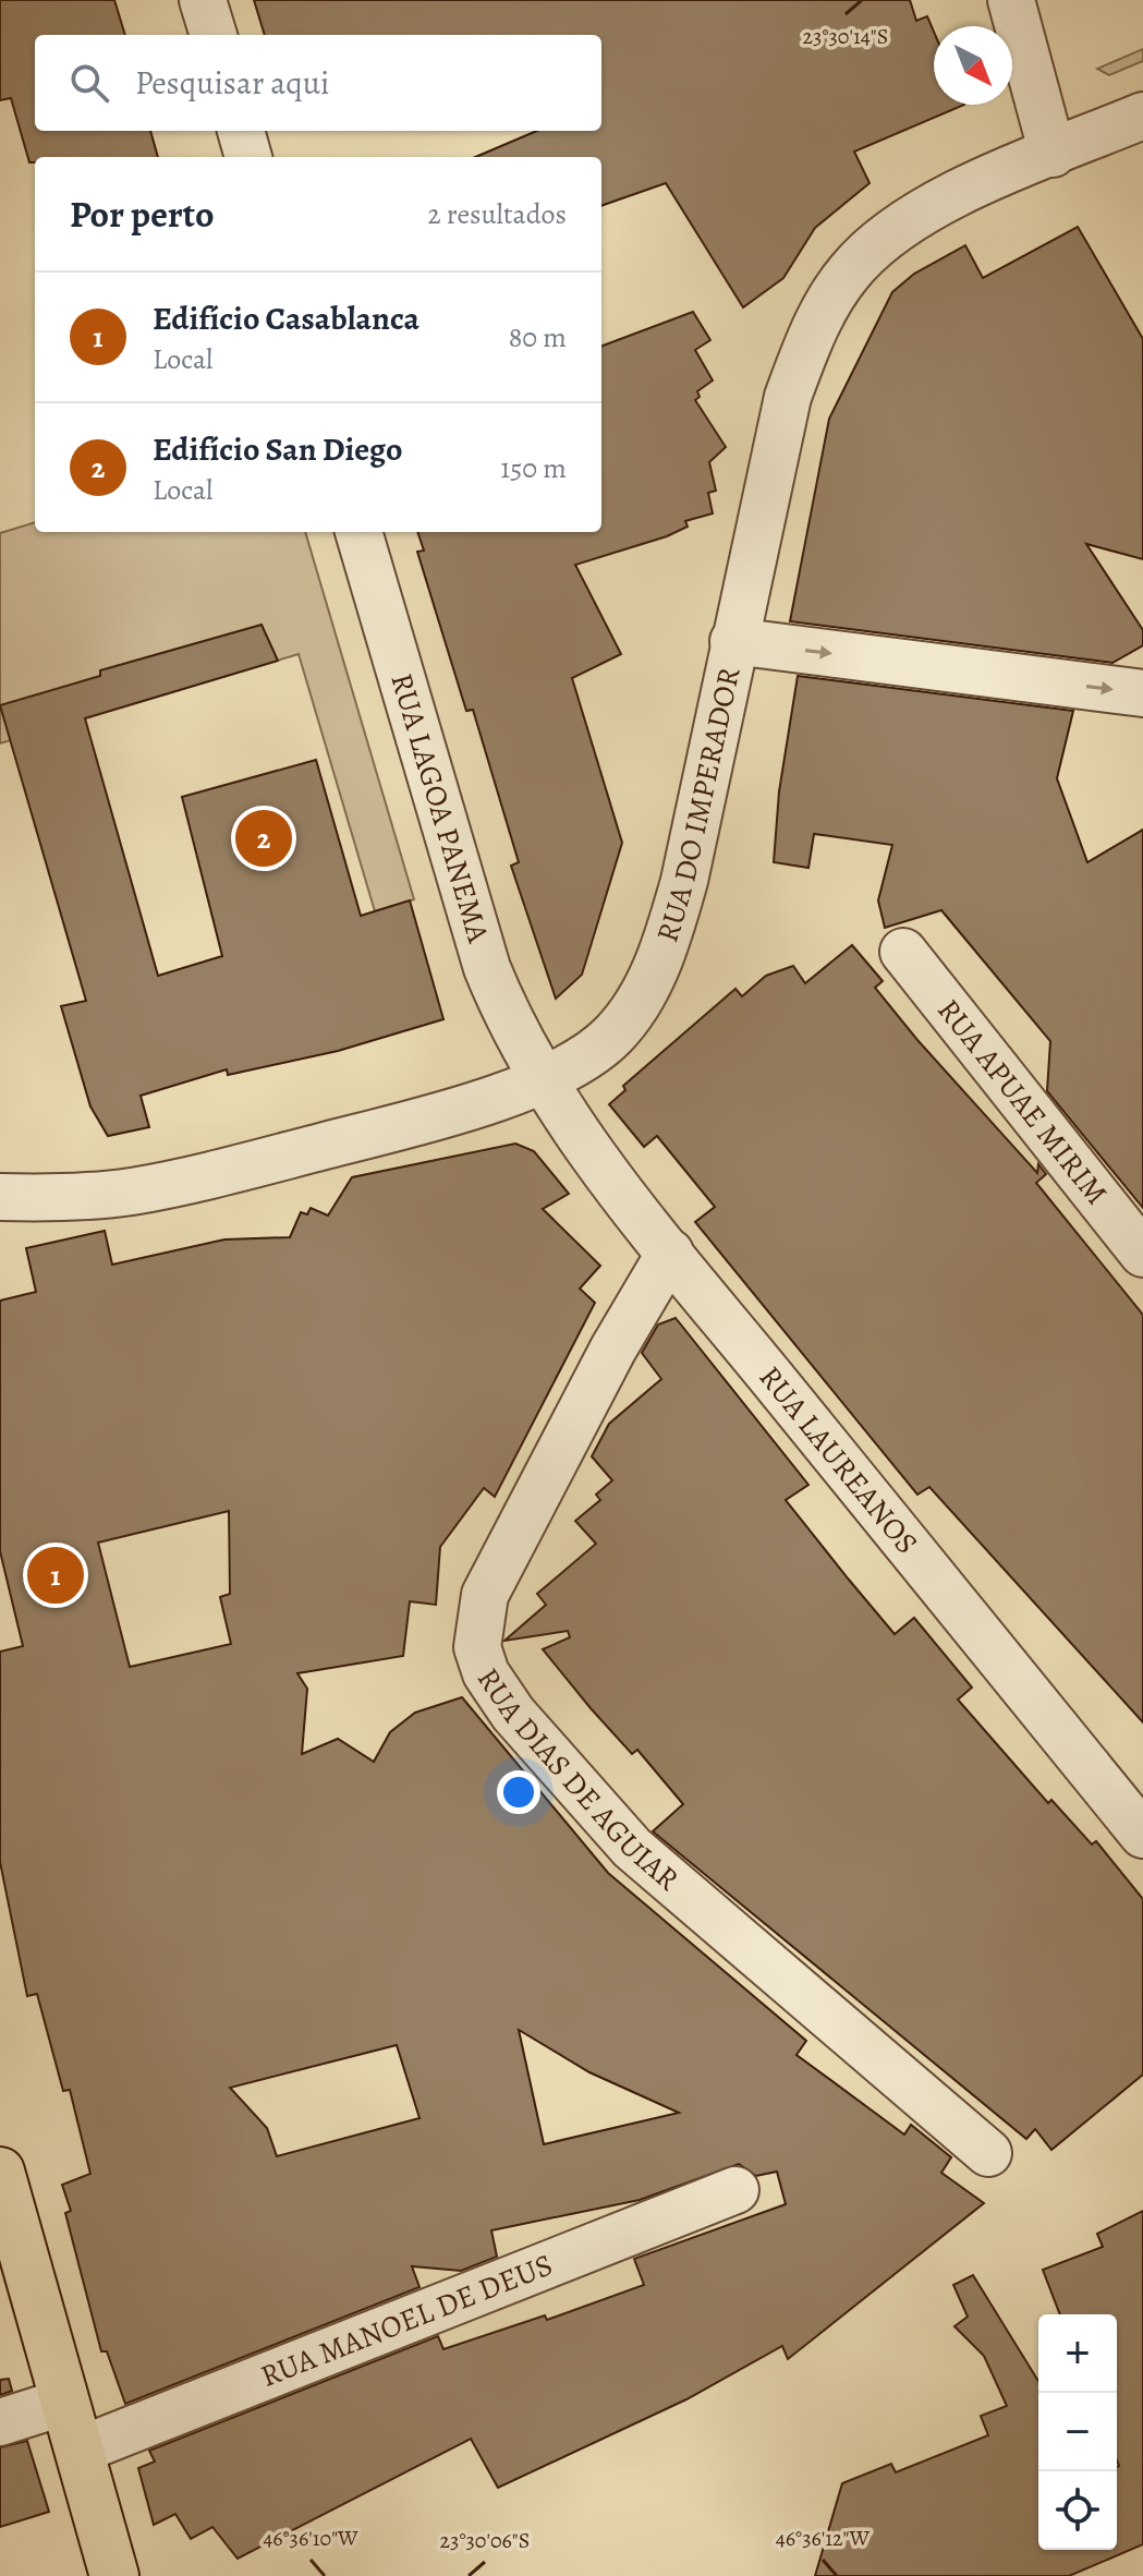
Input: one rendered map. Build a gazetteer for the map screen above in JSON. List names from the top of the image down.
{
  "streets": {
    "street": [
      "RUA DO IMPERADOR",
      "RUA LAGOA PANEMA",
      "RUA APUAE MIRIM",
      "RUA LAUREANOS",
      "RUA DIAS DE AGUIAR",
      "RUA MANOEL DE DEUS"
    ]
  },
  "crossings": [
    ["RUA DO IMPERADOR", "RUA LAGOA PANEMA"],
    ["RUA DO IMPERADOR", "RUA LAUREANOS"],
    ["RUA LAGOA PANEMA", "RUA LAUREANOS"],
    ["RUA LAUREANOS", "RUA DIAS DE AGUIAR"]
  ],
  "north": "bottom right",
  "page": {
    "search": "Pesquisar aqui",
    "heading": ["Por perto", "2 resultados"],
    "list": [
      {
        "mark": "1",
        "name": "Edifício Casablanca",
        "note": "Local",
        "value": "80 m"
      },
      {
        "mark": "2",
        "name": "Edifício San Diego",
        "note": "Local",
        "value": "150 m"
      }
    ],
    "pins": ["2", "1"],
    "map_buttons": ["+", "−"]
  },
  "coordinates": [
    "23°30'14\"S",
    "46°36'10\"W",
    "46°36'12\"W",
    "23°30'06\"S"
  ]
}
